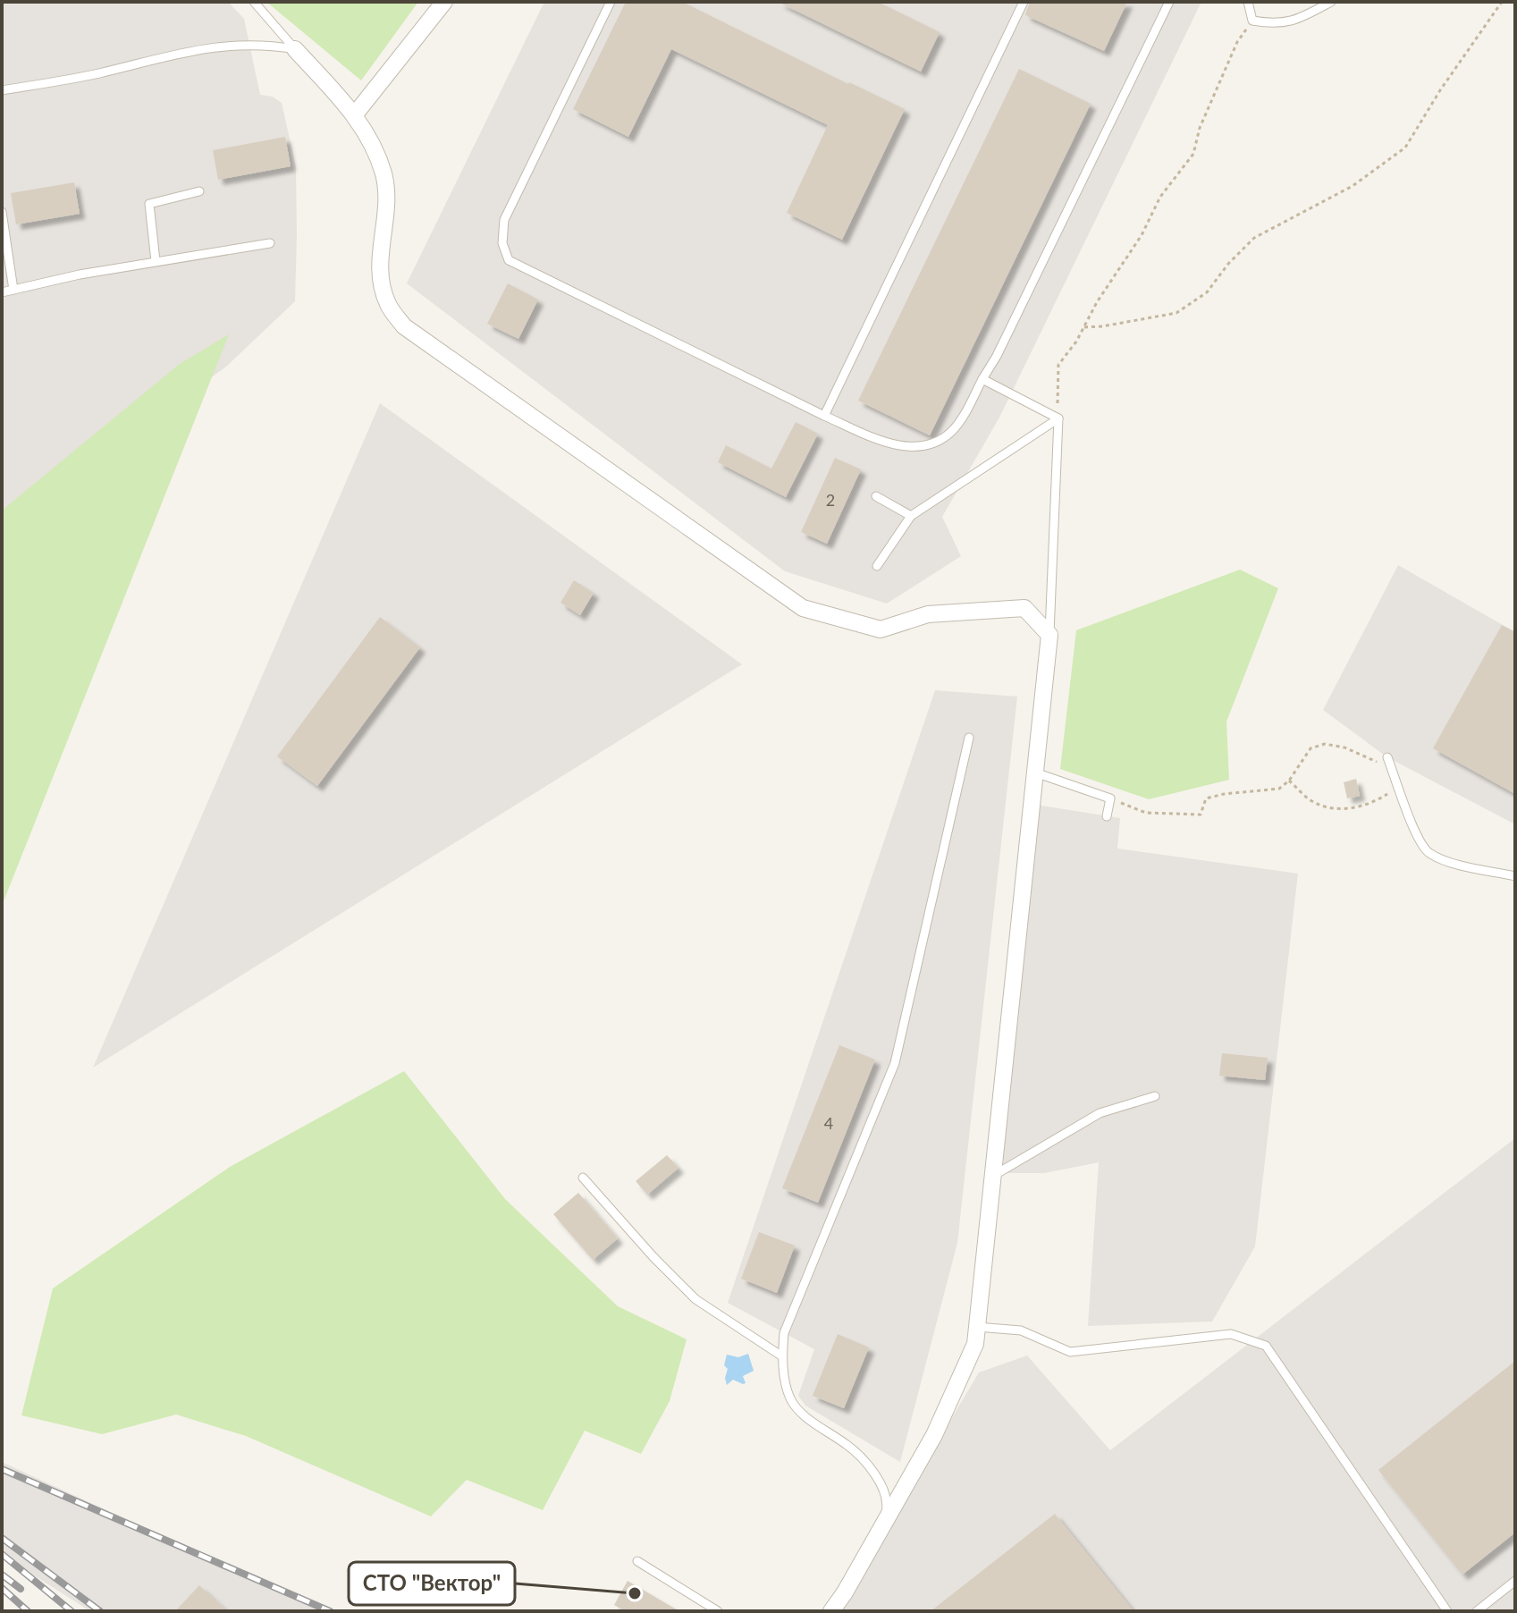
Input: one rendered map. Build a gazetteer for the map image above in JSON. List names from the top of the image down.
{
  "places": ["СТО \"Вектор\""],
  "house_numbers": ["2", "4"]
}
